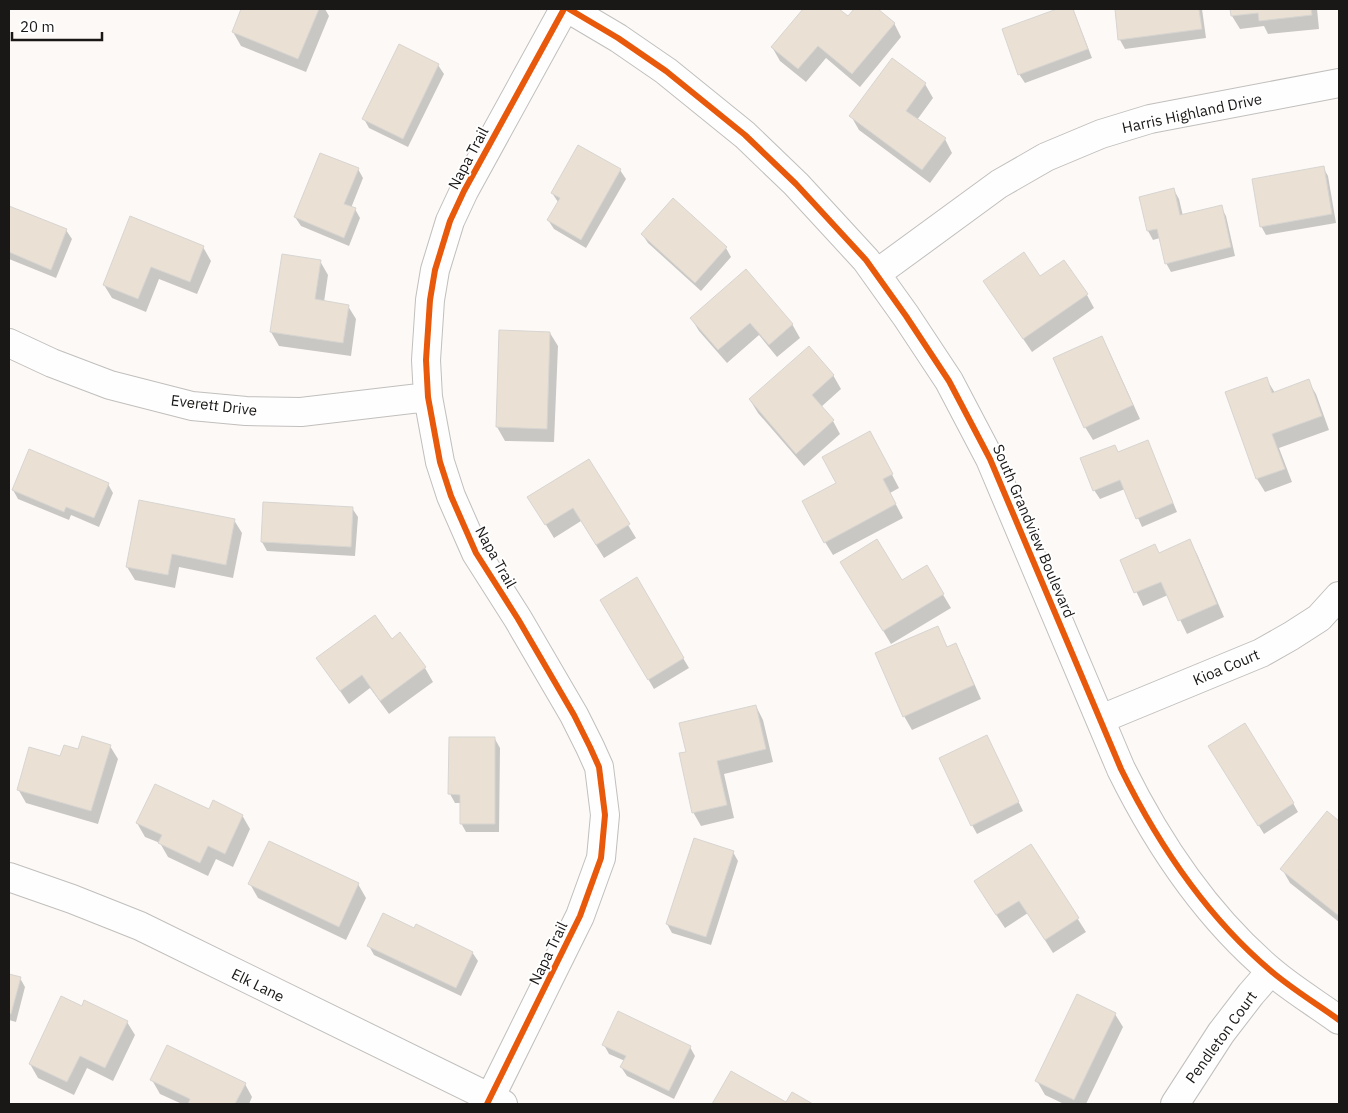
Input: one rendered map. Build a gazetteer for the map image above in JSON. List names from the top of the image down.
{
  "streets": {
    "street": [
      "Harris Highland Drive",
      "Napa Trail",
      "Everett Drive",
      "South Grandview Boulevard",
      "Kioa Court",
      "Elk Lane",
      "Pendleton Court"
    ]
  },
  "crossings": [
    ["Harris Highland Drive", "South Grandview Boulevard"],
    ["Napa Trail", "Everett Drive"],
    ["Napa Trail", "Elk Lane"],
    ["South Grandview Boulevard", "Kioa Court"],
    ["South Grandview Boulevard", "Pendleton Court"]
  ],
  "scale_bar": "20 m"
}
